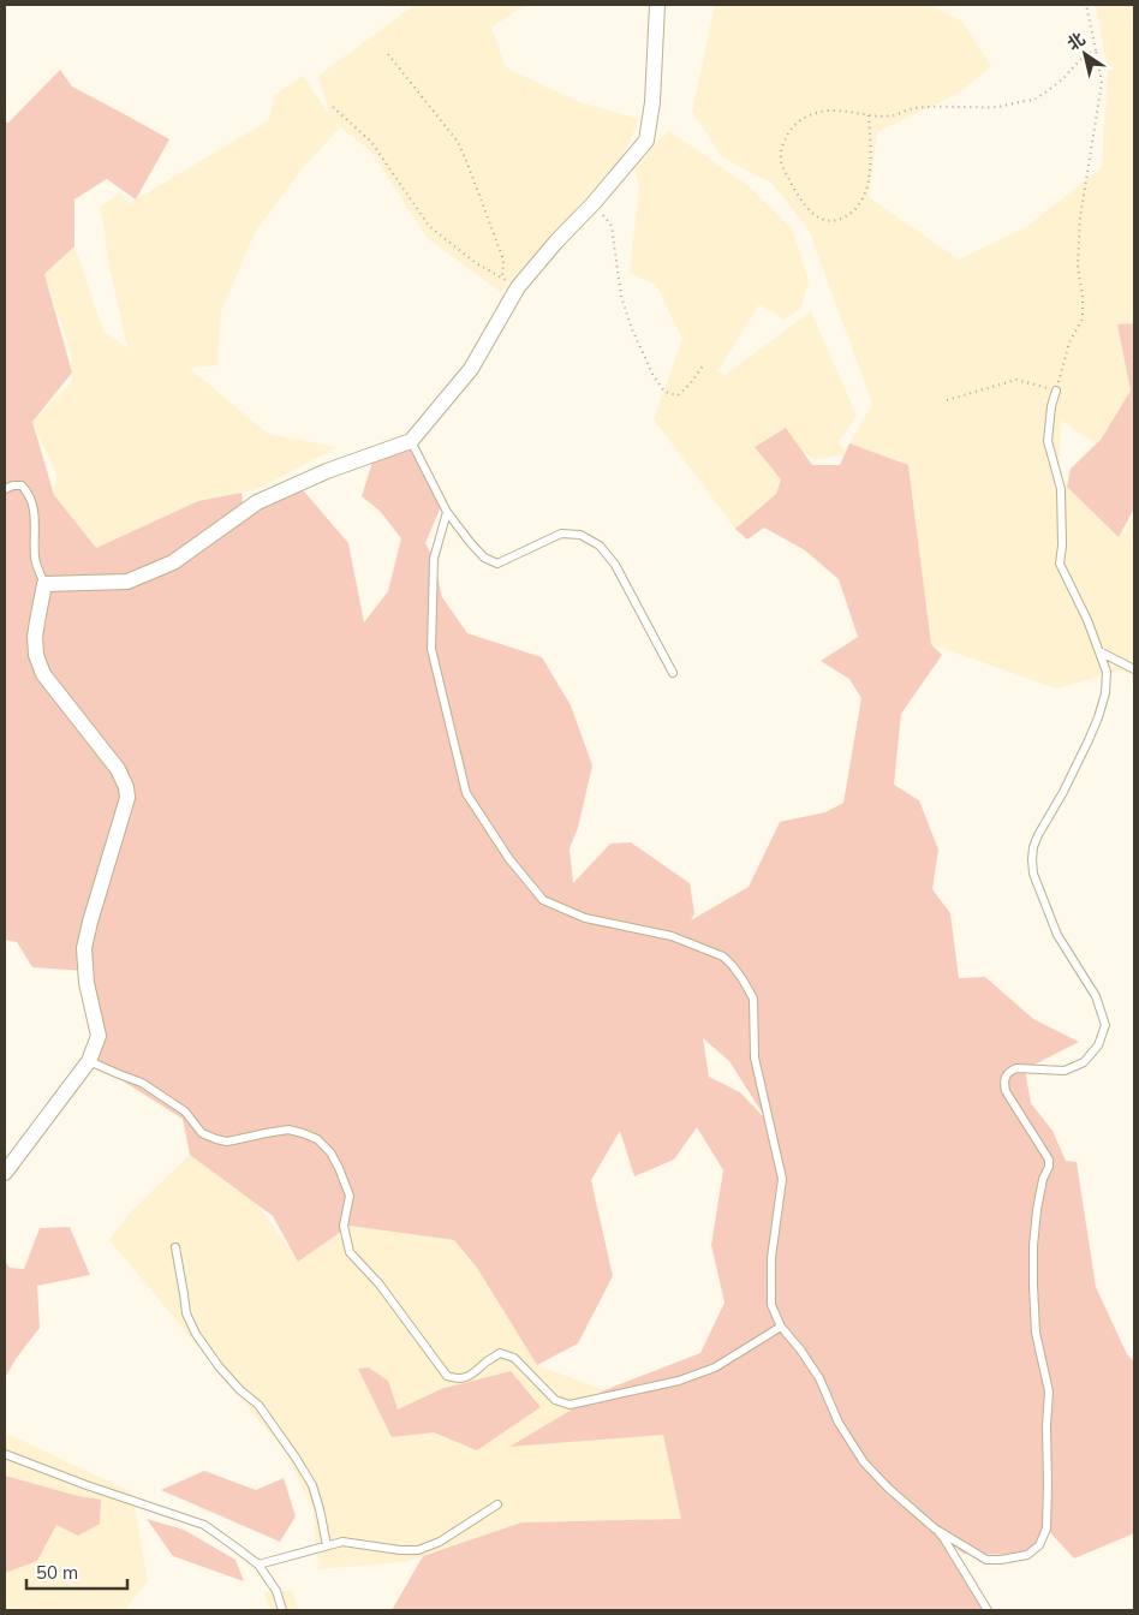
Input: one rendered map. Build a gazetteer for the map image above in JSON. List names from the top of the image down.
{
  "scale_bar": "50 m",
  "north": "top left"
}
